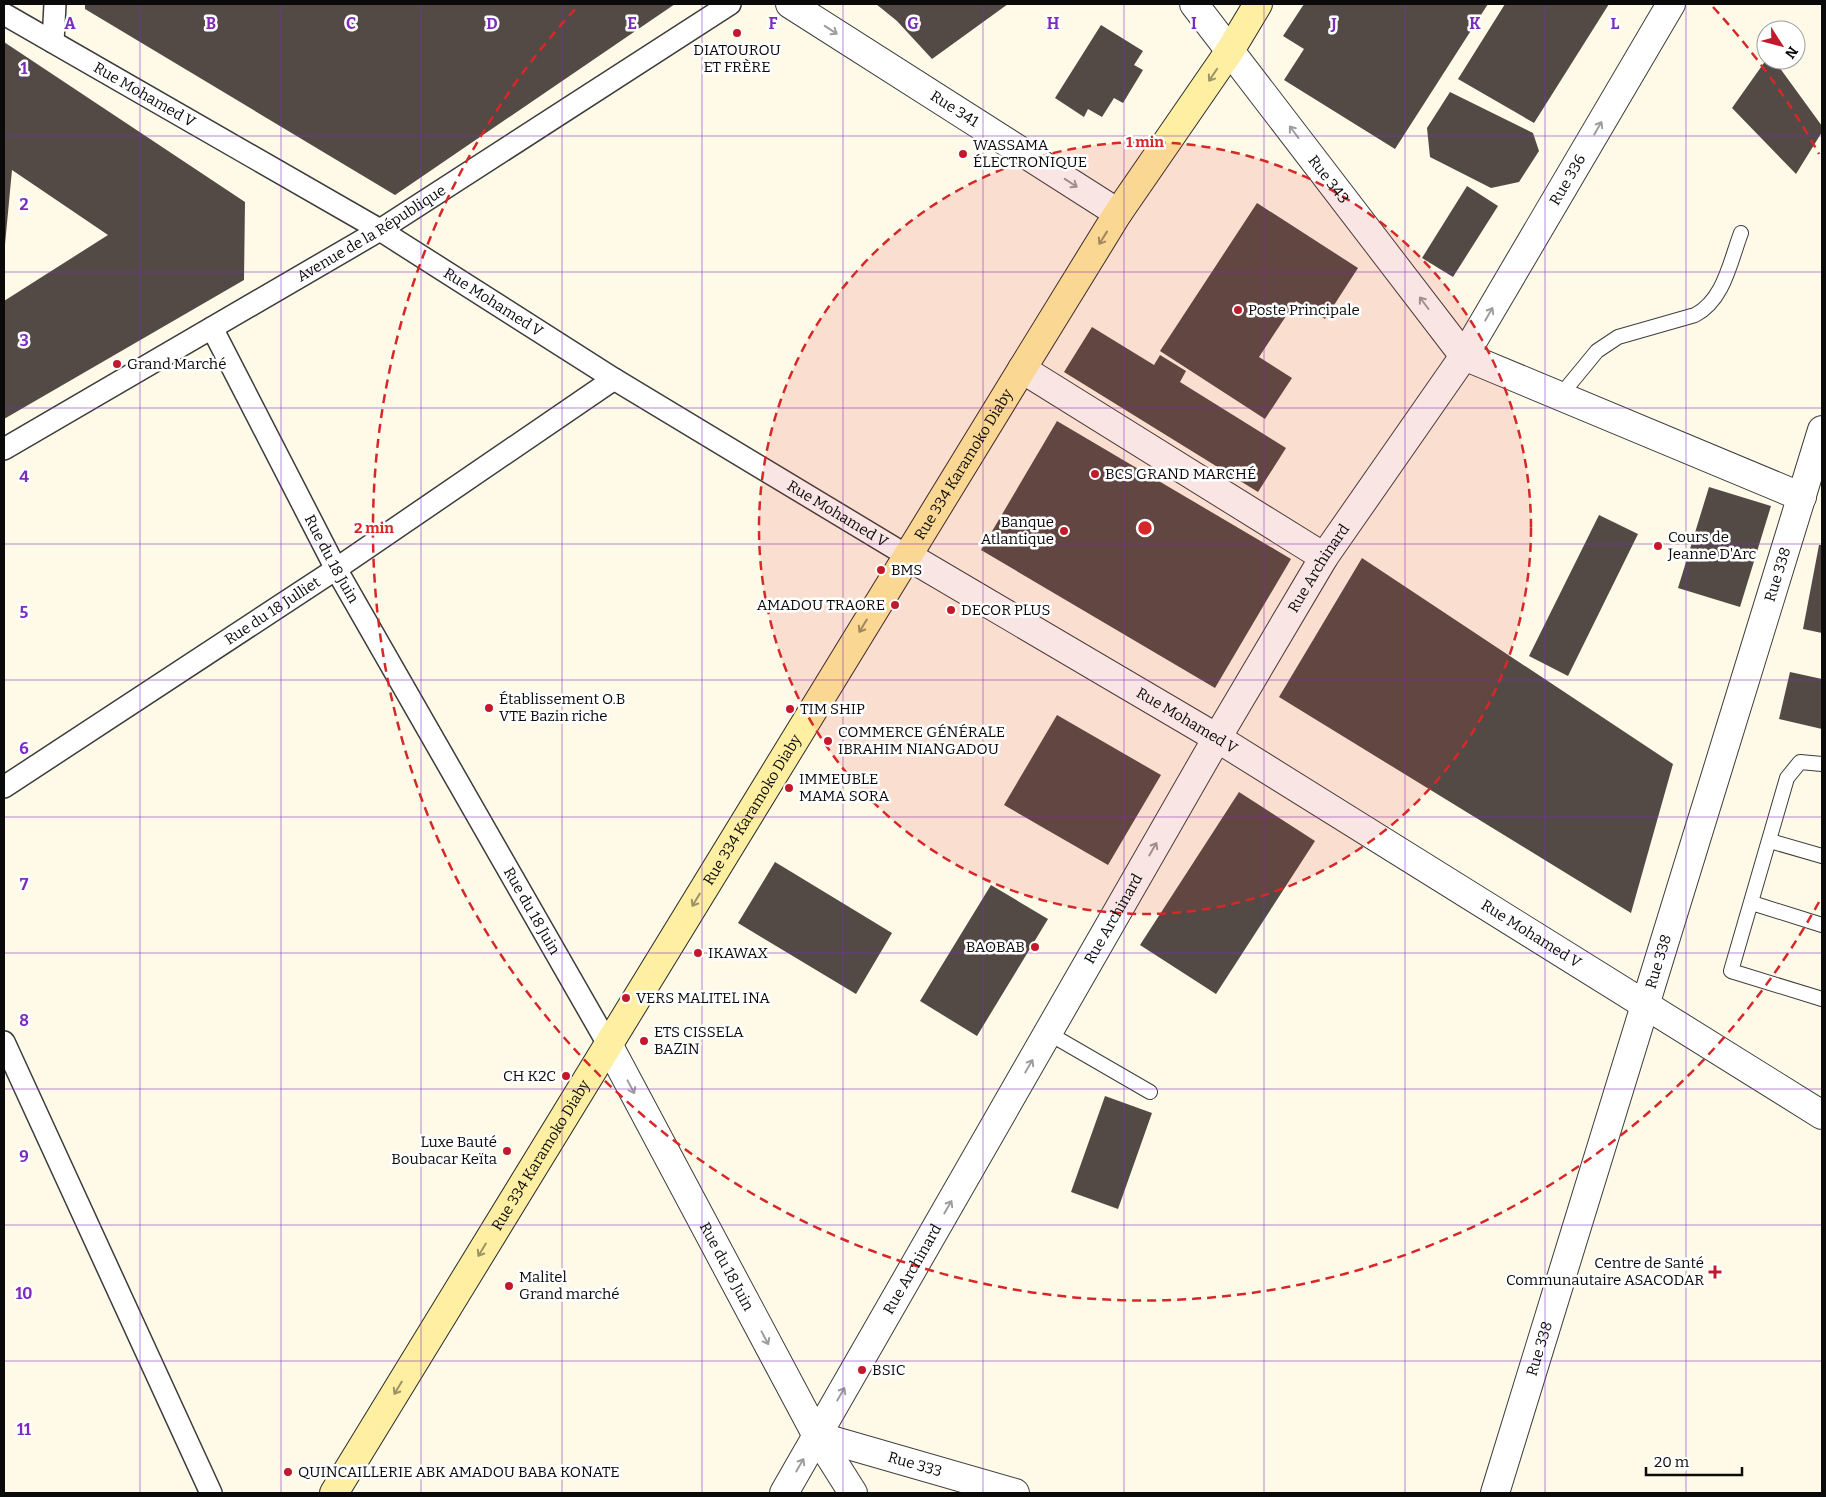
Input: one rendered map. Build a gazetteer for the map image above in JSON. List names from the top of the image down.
{
  "streets": {
    "main road": ["Rue 334 Karamoko Diaby"],
    "street": [
      "Rue Mohamed V",
      "Rue 341",
      "Rue 343",
      "Rue 336",
      "Avenue de la République",
      "Rue du 18 Juin",
      "Rue Archinard",
      "Rue 338",
      "Rue du 18 Julliet",
      "Rue 333"
    ]
  },
  "crossings": [
    ["Rue Mohamed V", "Avenue de la République"],
    ["Rue Mohamed V", "Rue 334 Karamoko Diaby"],
    ["Rue Mohamed V", "Rue Archinard"],
    ["Rue Mohamed V", "Rue 338"],
    ["Rue Mohamed V", "Rue du 18 Julliet"],
    ["Rue 341", "Rue 334 Karamoko Diaby"],
    ["Rue 343", "Rue 336"],
    ["Rue 343", "Rue 334 Karamoko Diaby"],
    ["Rue 343", "Rue Archinard"],
    ["Rue 336", "Rue Archinard"],
    ["Avenue de la République", "Rue du 18 Juin"],
    ["Rue 334 Karamoko Diaby", "Rue du 18 Juin"],
    ["Rue du 18 Juin", "Rue Archinard"],
    ["Rue du 18 Juin", "Rue du 18 Julliet"],
    ["Rue du 18 Juin", "Rue 333"],
    ["Rue Archinard", "Rue 333"]
  ],
  "one_way": [
    "Rue 341",
    "Rue 343",
    "Rue 336",
    "Rue 334 Karamoko Diaby",
    "Rue Archinard"
  ],
  "places": {
    "other": [
      "DIATOUROU ET FRÈRE",
      "WASSAMA ÉLECTRONIQUE",
      "Poste Principale",
      "Grand Marché",
      "BCS GRAND MARCHÉ",
      "Banque Atlantique",
      "Cours de Jeanne D'Arc",
      "BMS",
      "AMADOU TRAORE",
      "DECOR PLUS",
      "Établissement O.B VTE Bazin riche",
      "TIM SHIP",
      "COMMERCE GÉNÉRALE IBRAHIM NIANGADOU",
      "IMMEUBLE MAMA SORA",
      "BAOBAB",
      "IKAWAX",
      "VERS MALITEL INA",
      "ETS CISSELA BAZIN",
      "CH K2C",
      "Luxe Bauté Boubacar Keïta",
      "Malitel Grand marché",
      "BSIC",
      "QUINCAILLERIE ABK AMADOU BABA KONATE"
    ],
    "health": ["Centre de Santé Communautaire ASACODAR"]
  },
  "scale_bar": "20 m",
  "north": "bottom right",
  "grid": {
    "columns": [
      "A",
      "B",
      "C",
      "D",
      "E",
      "F",
      "G",
      "H",
      "I",
      "J",
      "K",
      "L"
    ],
    "rows": [
      "1",
      "2",
      "3",
      "4",
      "5",
      "6",
      "7",
      "8",
      "9",
      "10",
      "11"
    ]
  },
  "rings": ["1 min", "2 min"]
}
